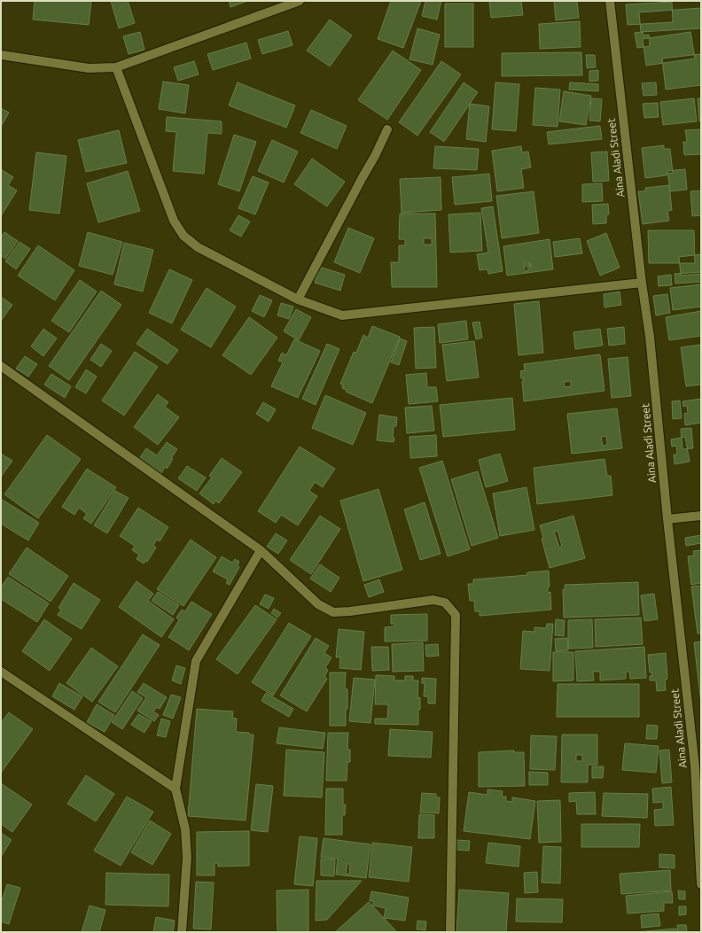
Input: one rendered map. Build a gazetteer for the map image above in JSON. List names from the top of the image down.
{
  "streets": {
    "street": ["Aina Aladi Street"]
  }
}
